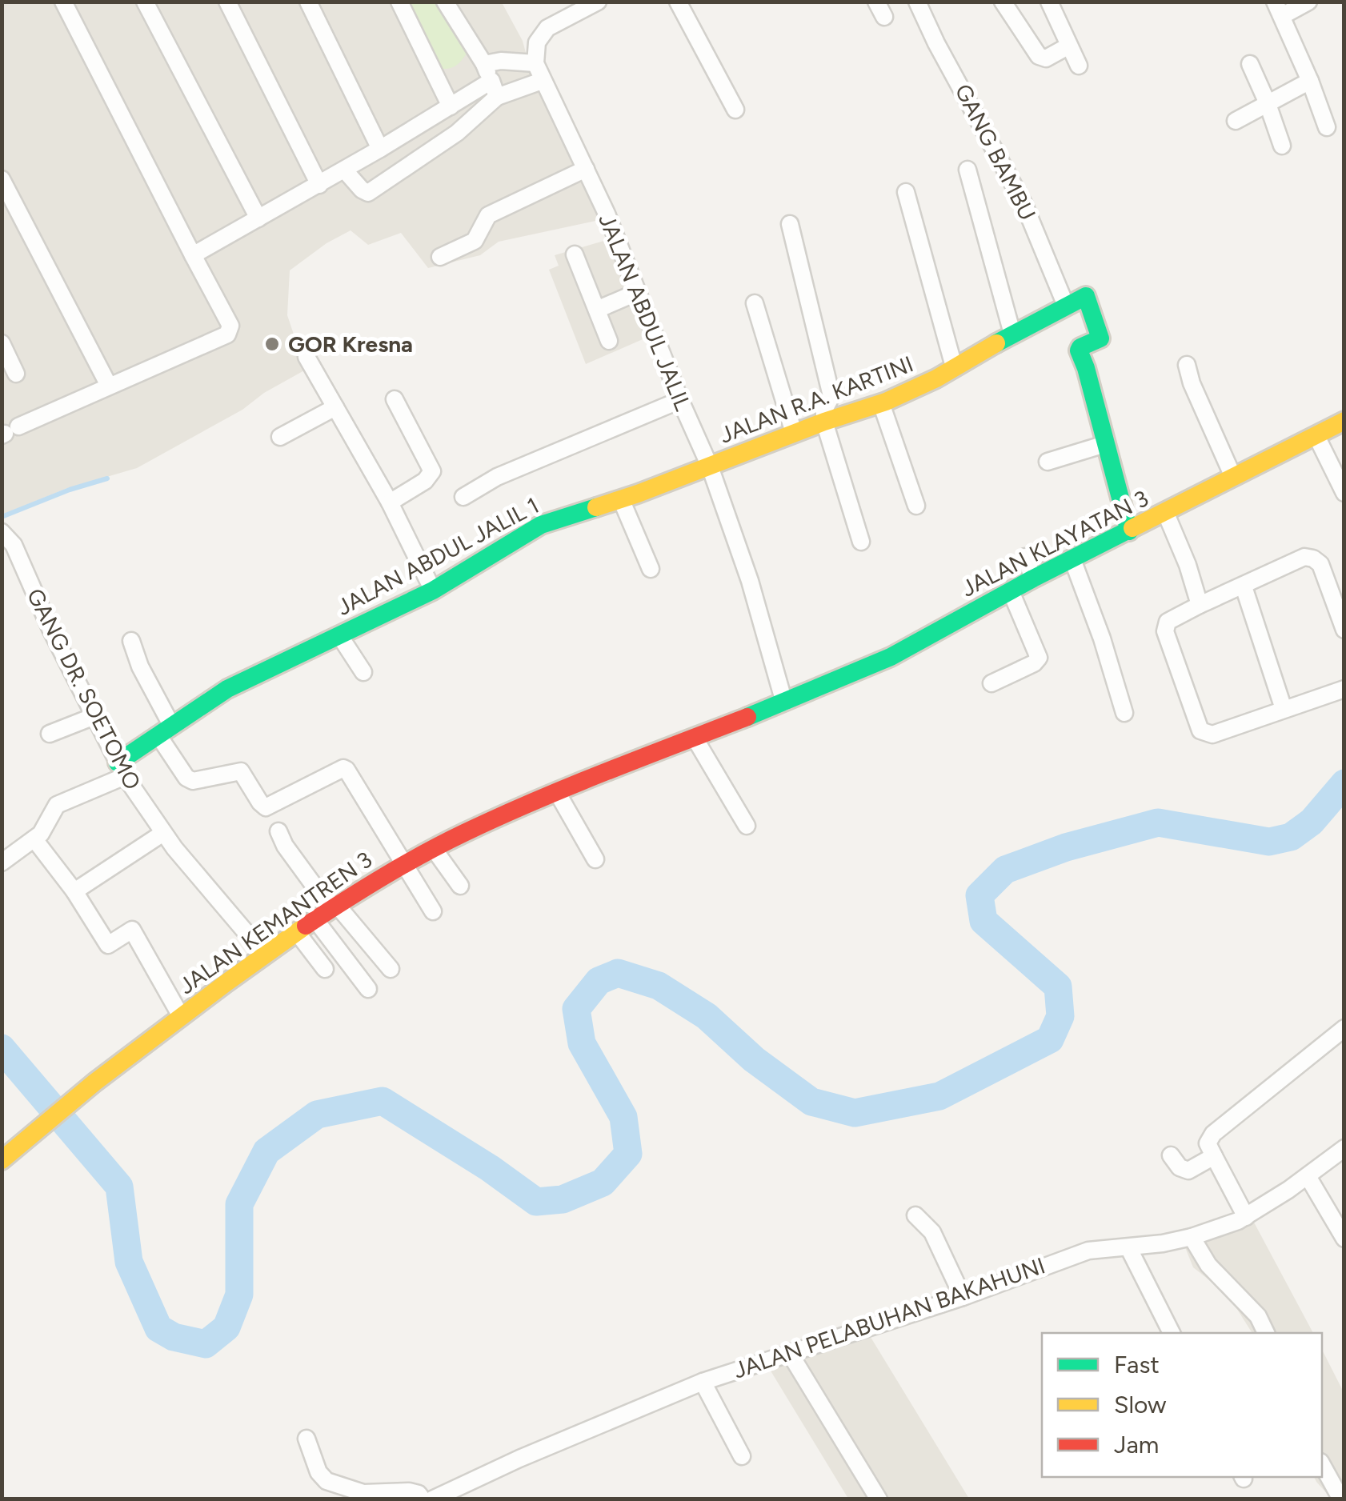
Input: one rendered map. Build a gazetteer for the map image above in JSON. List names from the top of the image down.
{
  "streets": {
    "street": [
      "GANG BAMBU",
      "JALAN ABDUL JALIL",
      "JALAN R.A. KARTINI",
      "JALAN KLAYATAN 3",
      "JALAN ABDUL JALIL 1",
      "GANG DR. SOETOMO",
      "JALAN KEMANTREN 3",
      "JALAN PELABUHAN BAKAHUNI"
    ]
  },
  "crossings": [
    ["GANG BAMBU", "JALAN R.A. KARTINI"],
    ["JALAN ABDUL JALIL", "JALAN R.A. KARTINI"],
    ["JALAN ABDUL JALIL", "JALAN KLAYATAN 3"],
    ["JALAN ABDUL JALIL", "JALAN ABDUL JALIL 1"],
    ["JALAN ABDUL JALIL", "JALAN KEMANTREN 3"],
    ["JALAN R.A. KARTINI", "JALAN ABDUL JALIL 1"],
    ["JALAN KLAYATAN 3", "JALAN KEMANTREN 3"],
    ["JALAN ABDUL JALIL 1", "GANG DR. SOETOMO"],
    ["GANG DR. SOETOMO", "JALAN KEMANTREN 3"]
  ],
  "places": ["GOR Kresna"],
  "legend": ["Fast", "Slow", "Jam"]
}
